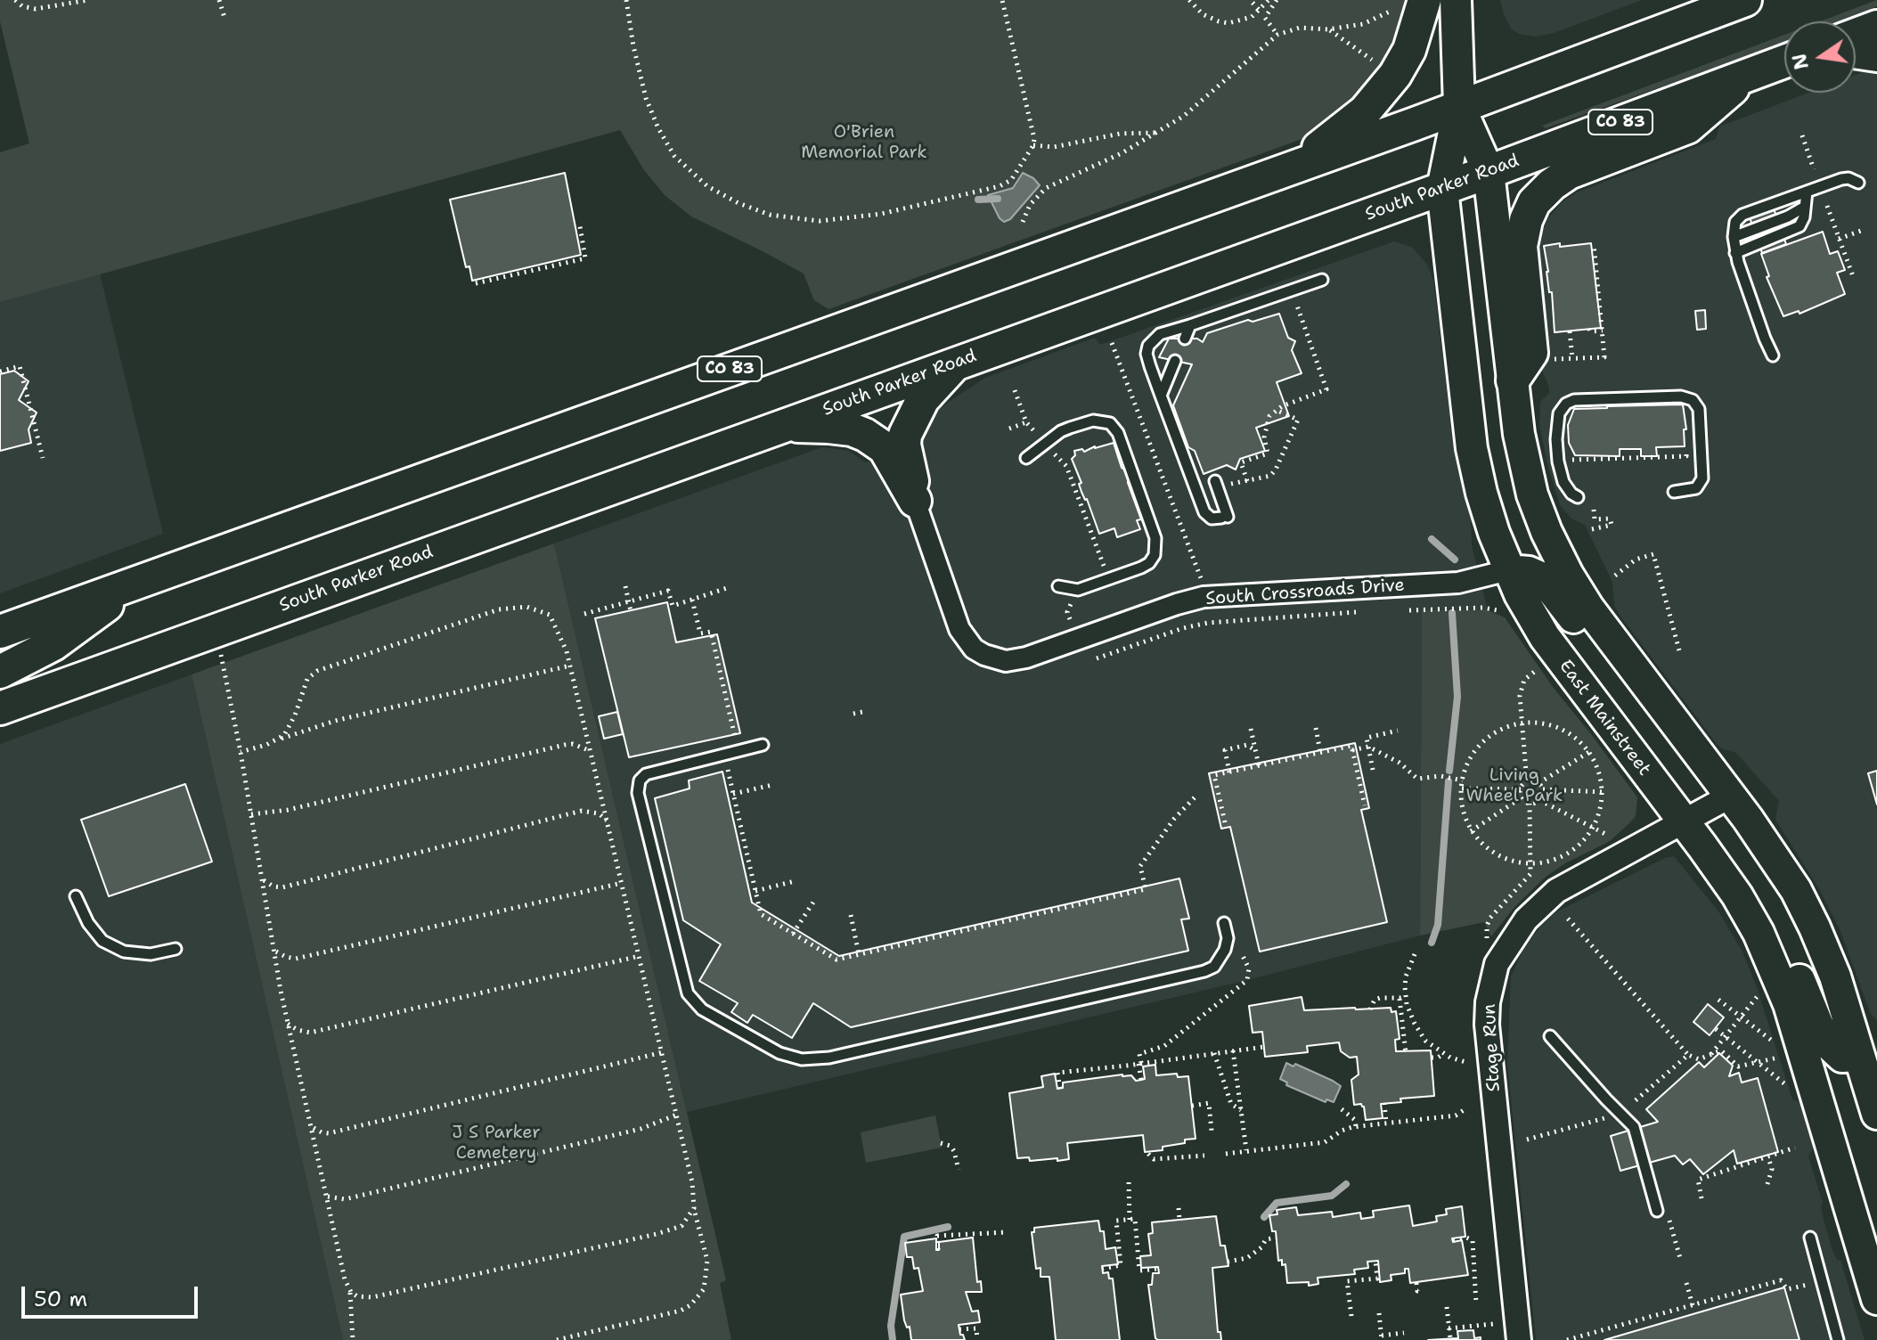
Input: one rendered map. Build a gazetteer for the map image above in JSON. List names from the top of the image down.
{
  "streets": {
    "highway": ["CO 83", "South Parker Road"],
    "main road": ["East Mainstreet"],
    "street": ["South Crossroads Drive", "Stage Run"]
  },
  "crossings": [
    ["CO 83", "East Mainstreet"],
    ["South Parker Road", "East Mainstreet"],
    ["South Crossroads Drive", "East Mainstreet"],
    ["East Mainstreet", "Stage Run"]
  ],
  "parks": ["O'Brien Memorial Park", "Living Wheel Park", "J S Parker Cemetery"],
  "scale_bar": "50 m",
  "north": "left"
}
